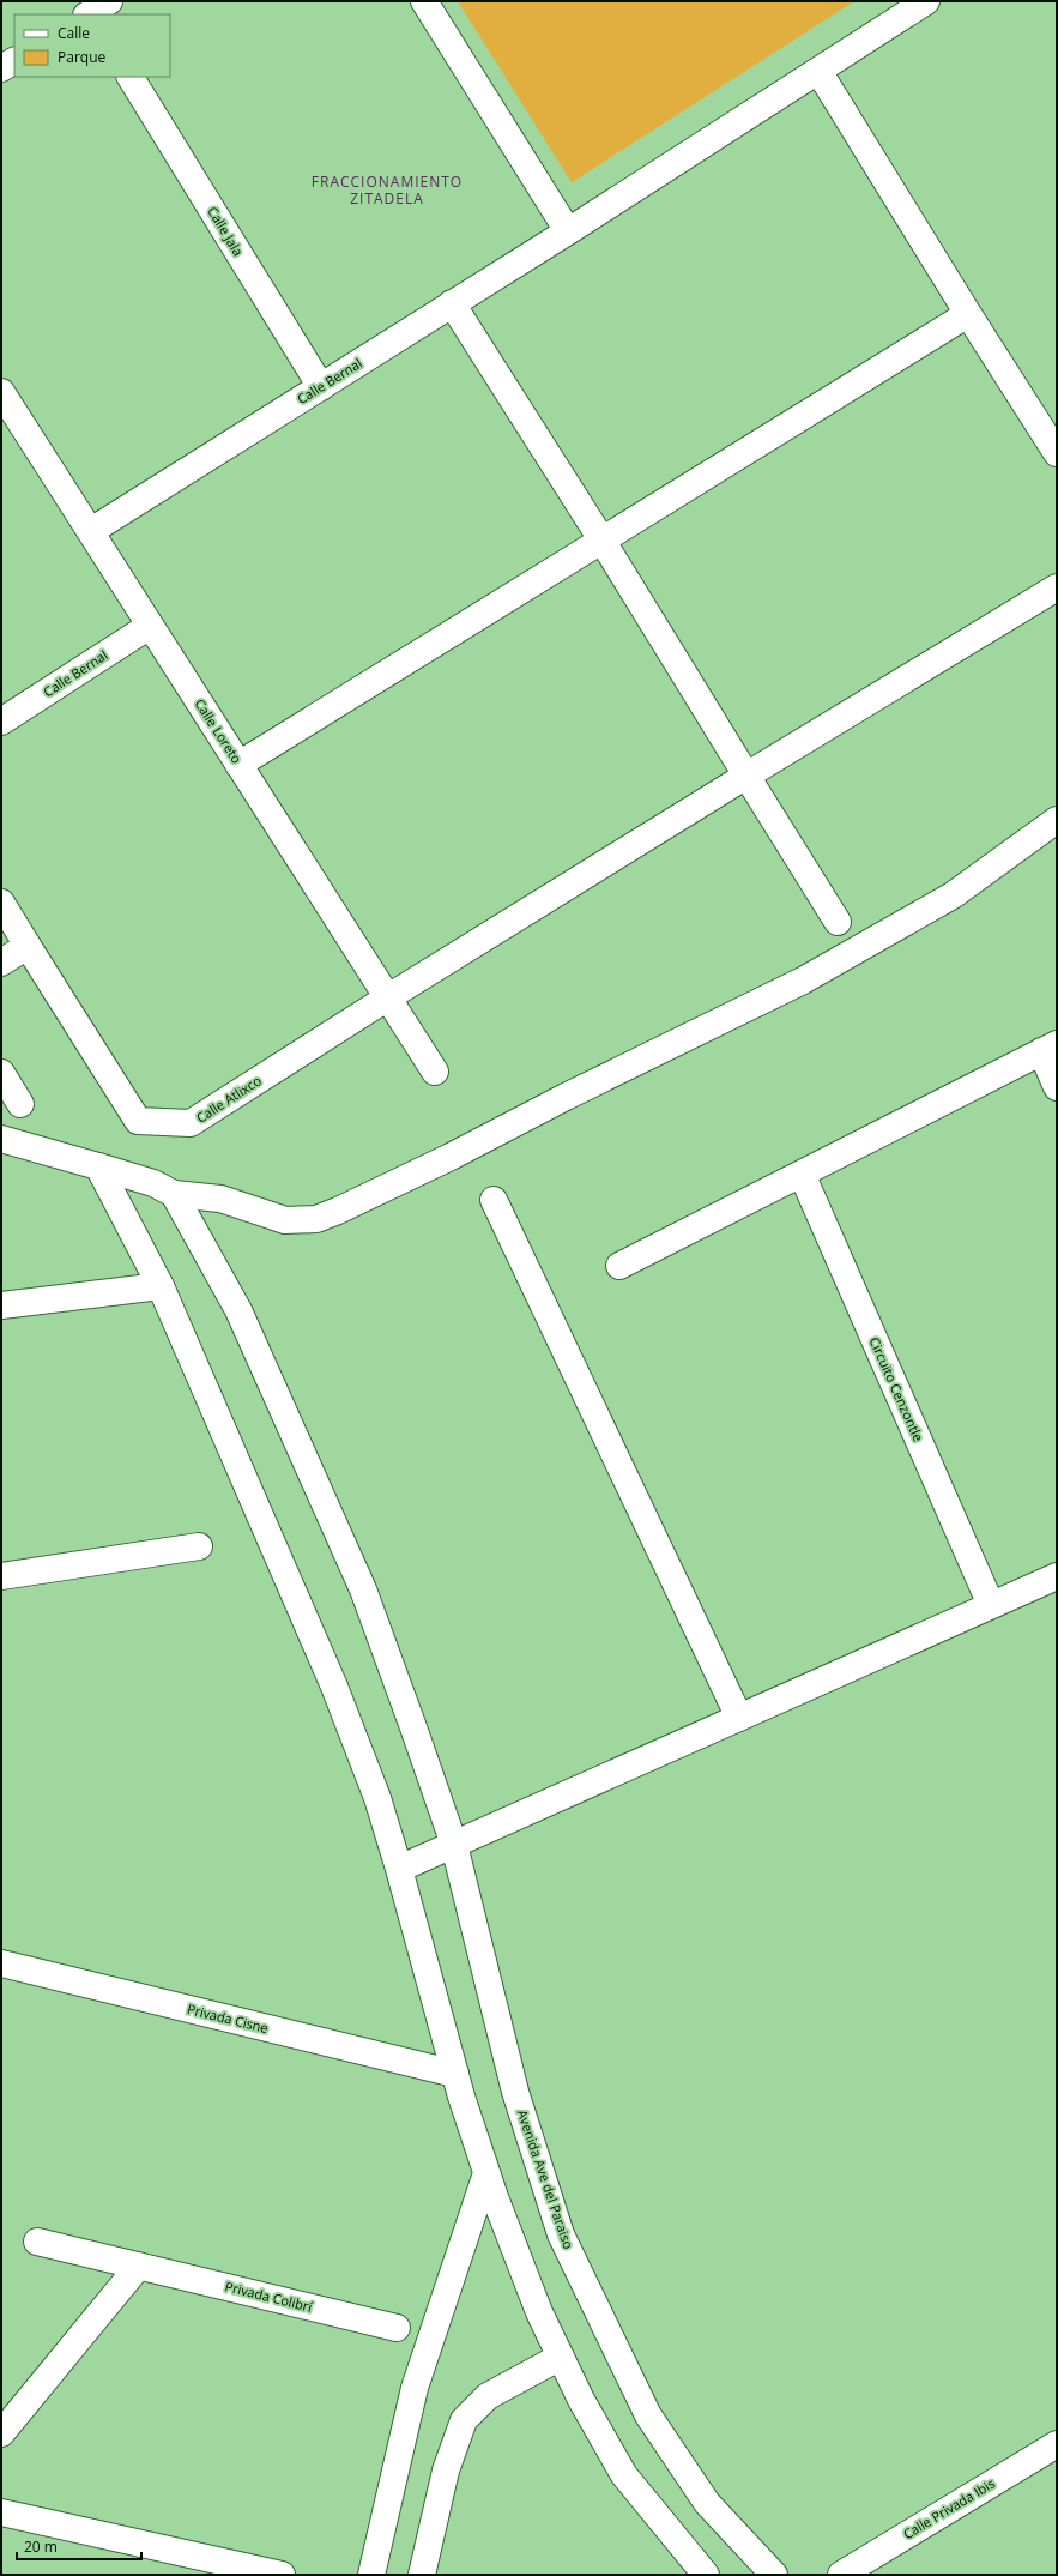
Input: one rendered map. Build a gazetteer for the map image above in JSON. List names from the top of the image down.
{
  "streets": {
    "street": [
      "Calle Jala",
      "Calle Bernal",
      "Calle Loreto",
      "Calle Atlixco",
      "Circuito Cenzontle",
      "Privada Cisne",
      "Avenida Ave del Paraiso",
      "Privada Colibrí",
      "Calle Privada Ibis"
    ]
  },
  "crossings": [
    ["Calle Jala", "Calle Bernal"],
    ["Calle Bernal", "Calle Loreto"],
    ["Calle Loreto", "Calle Atlixco"]
  ],
  "districts": ["FRACCIONAMIENTO ZITADELA"],
  "legend": ["Calle", "Parque"],
  "scale_bar": "20 m"
}
